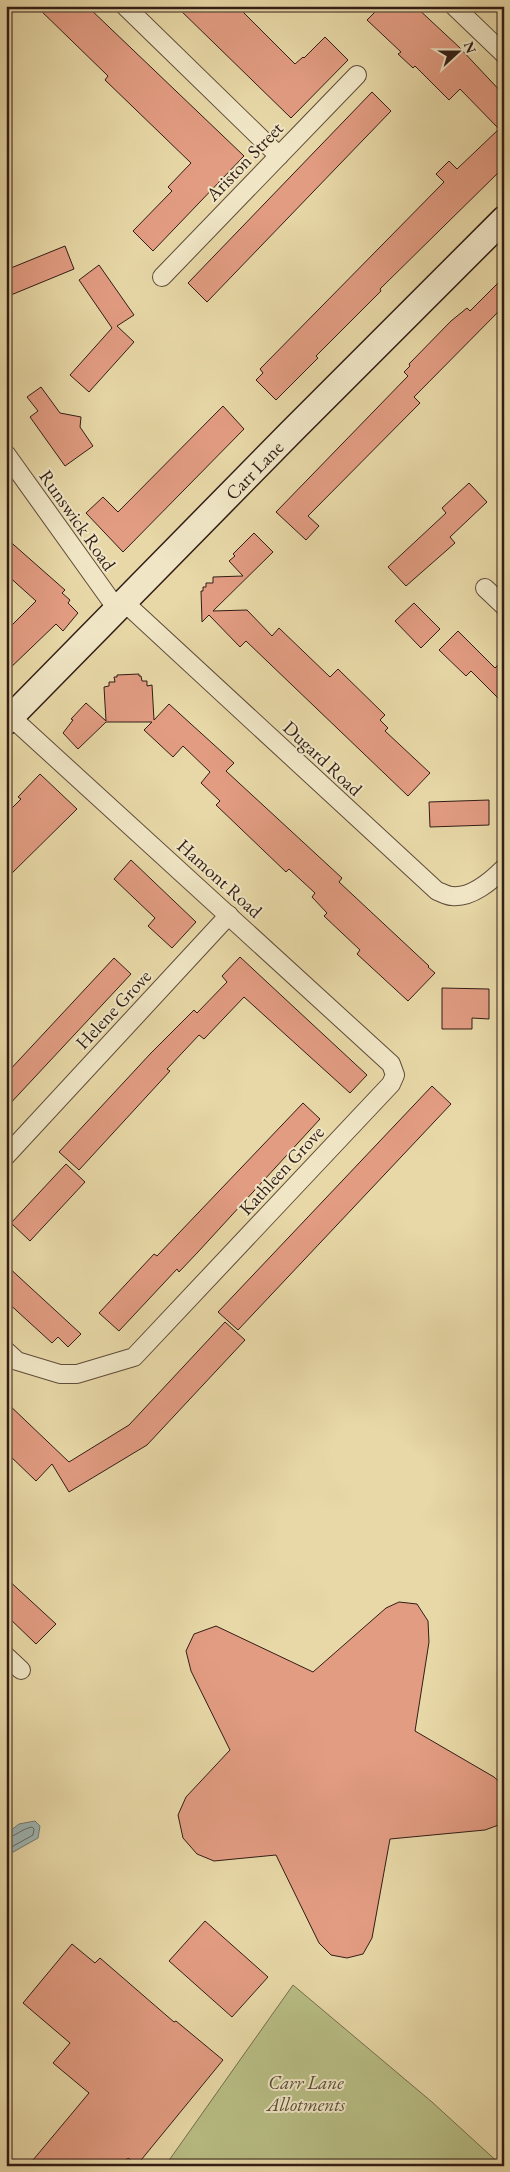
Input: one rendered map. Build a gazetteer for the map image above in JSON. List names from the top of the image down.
{
  "streets": {
    "street": [
      "Ariston Street",
      "Carr Lane",
      "Runswick Road",
      "Dugard Road",
      "Hamont Road",
      "Helene Grove",
      "Kathleen Grove"
    ]
  },
  "crossings": [
    ["Carr Lane", "Runswick Road"],
    ["Carr Lane", "Dugard Road"],
    ["Carr Lane", "Hamont Road"],
    ["Runswick Road", "Dugard Road"],
    ["Hamont Road", "Helene Grove"],
    ["Hamont Road", "Kathleen Grove"]
  ],
  "parks": ["Carr Lane Allotments"],
  "north": "right"
}
